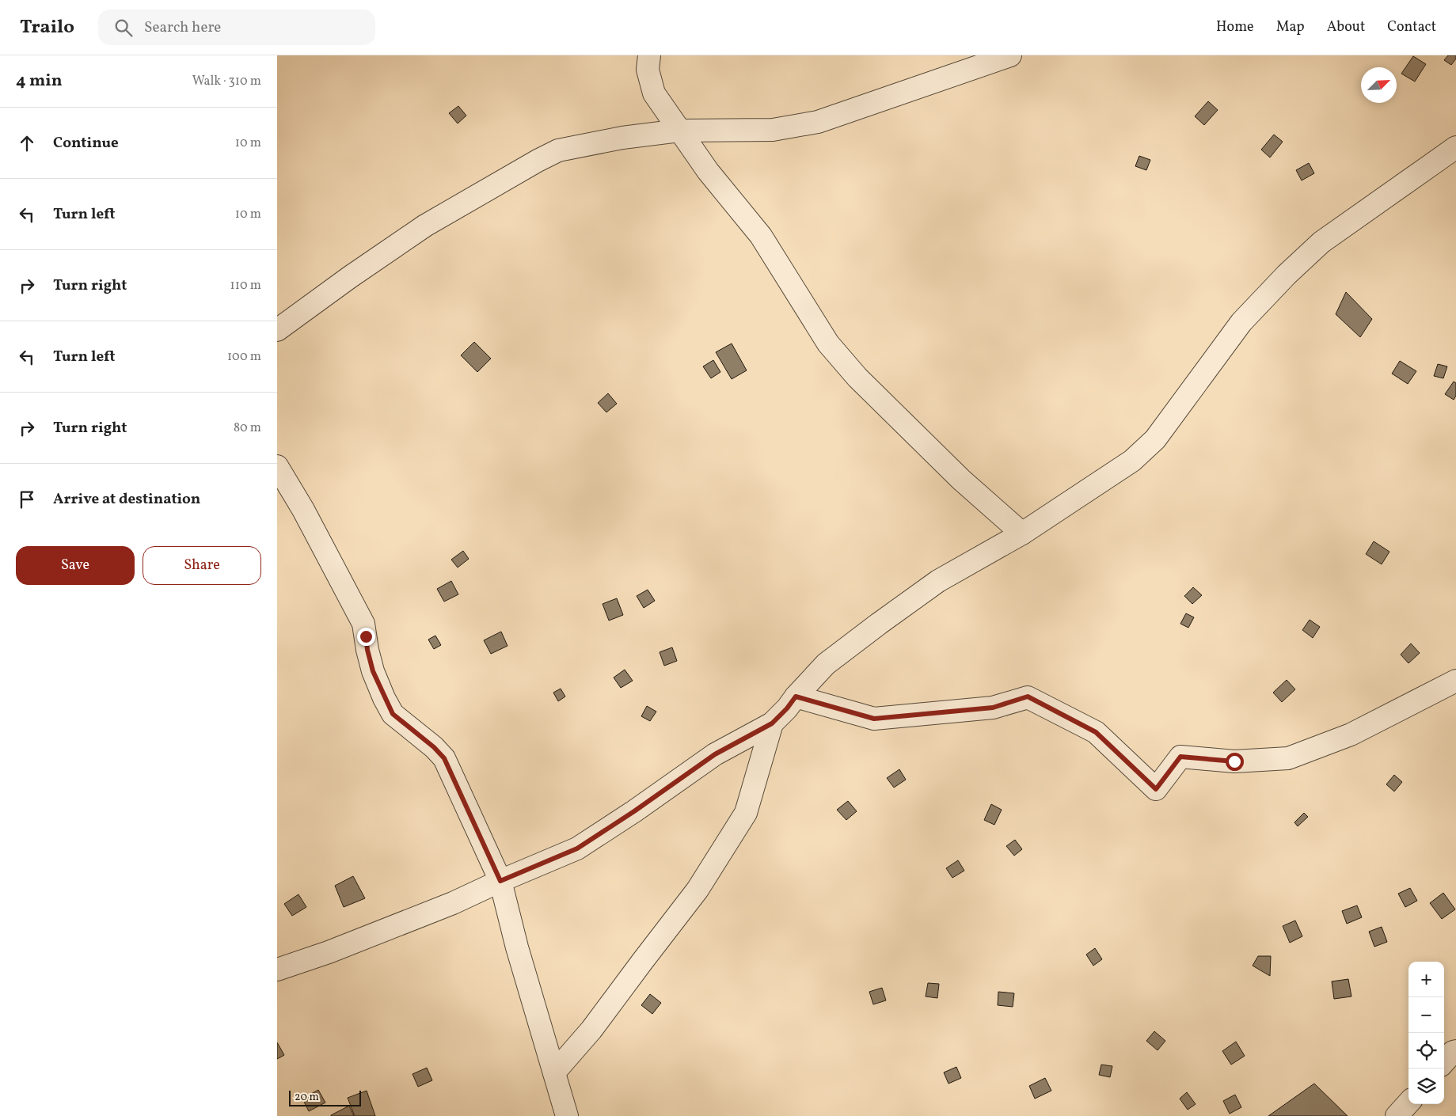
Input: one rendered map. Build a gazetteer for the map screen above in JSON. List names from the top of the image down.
{
  "scale_bar": "20 m",
  "north": "top right",
  "page": {
    "header": "Trailo",
    "search": "Search here",
    "nav": [
      "Home",
      "Map",
      "About",
      "Contact"
    ],
    "heading": ["4 min", "Walk · 310 m"],
    "list": [
      ["Continue", "10 m"],
      ["Turn left", "10 m"],
      ["Turn right", "110 m"],
      ["Turn left", "100 m"],
      ["Turn right", "80 m"],
      "Arrive at destination"
    ],
    "buttons": ["Save", "Share"],
    "map_buttons": ["+", "−"],
    "scale": "20 m"
  }
}
